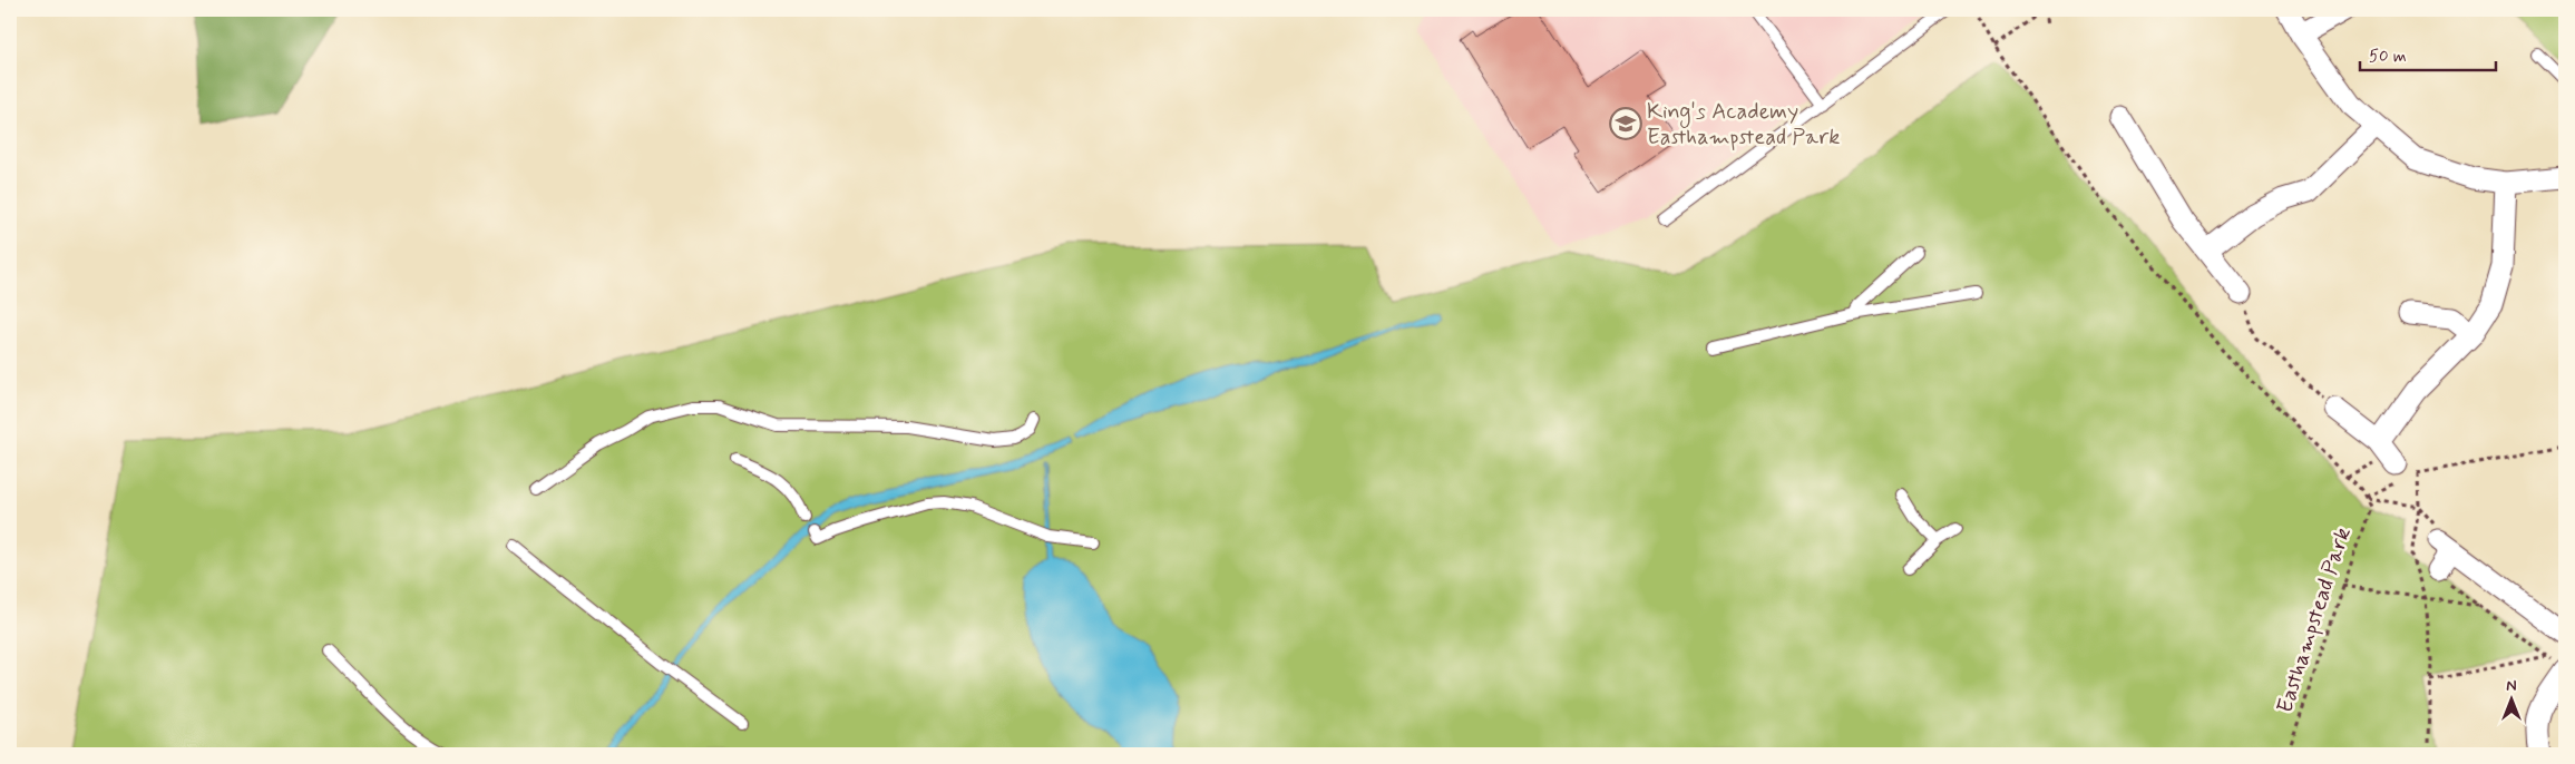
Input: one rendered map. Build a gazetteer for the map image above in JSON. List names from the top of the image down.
{
  "streets": {
    "path": ["Easthampstead Park"]
  },
  "places": {
    "school or university": ["King's Academy Easthampstead Park"]
  },
  "scale_bar": "50 m",
  "north": "top"
}
